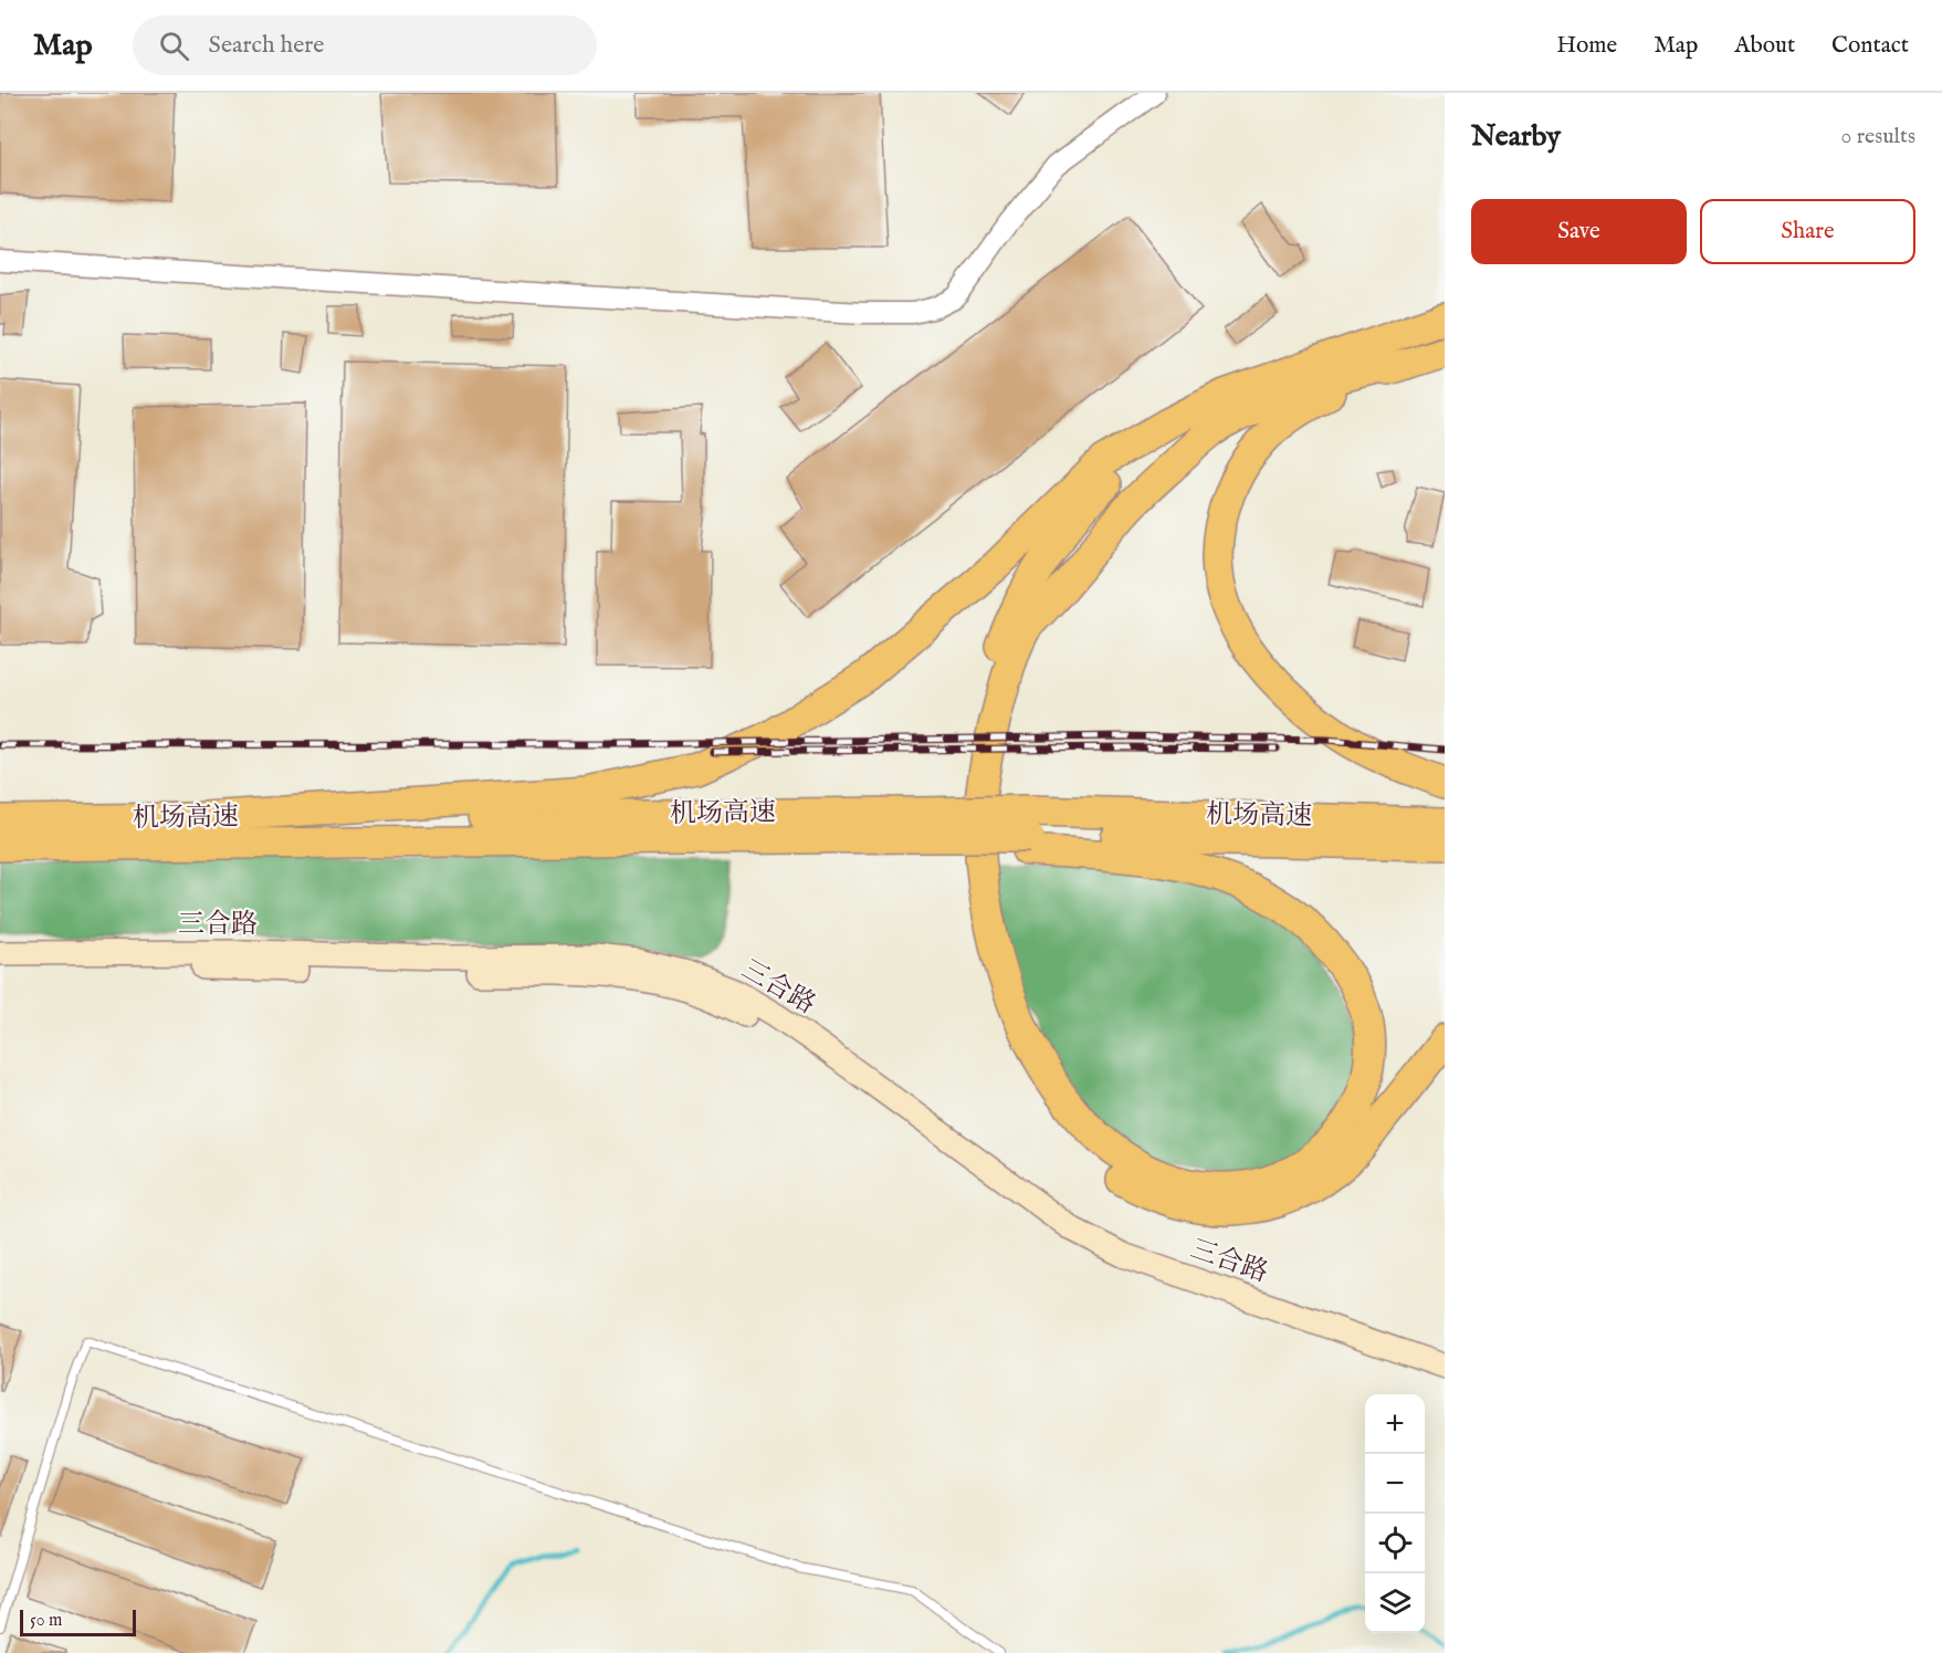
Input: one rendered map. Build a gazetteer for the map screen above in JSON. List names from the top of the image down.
{
  "streets": {
    "highway": ["机场高速"],
    "main road": ["三合路"]
  },
  "scale_bar": "50 m",
  "page": {
    "header": "Map",
    "search": "Search here",
    "nav": [
      "Home",
      "Map",
      "About",
      "Contact"
    ],
    "heading": ["Nearby", "0 results"],
    "buttons": ["Save", "Share"],
    "map_buttons": ["+", "−"],
    "scale": "50 m"
  }
}
